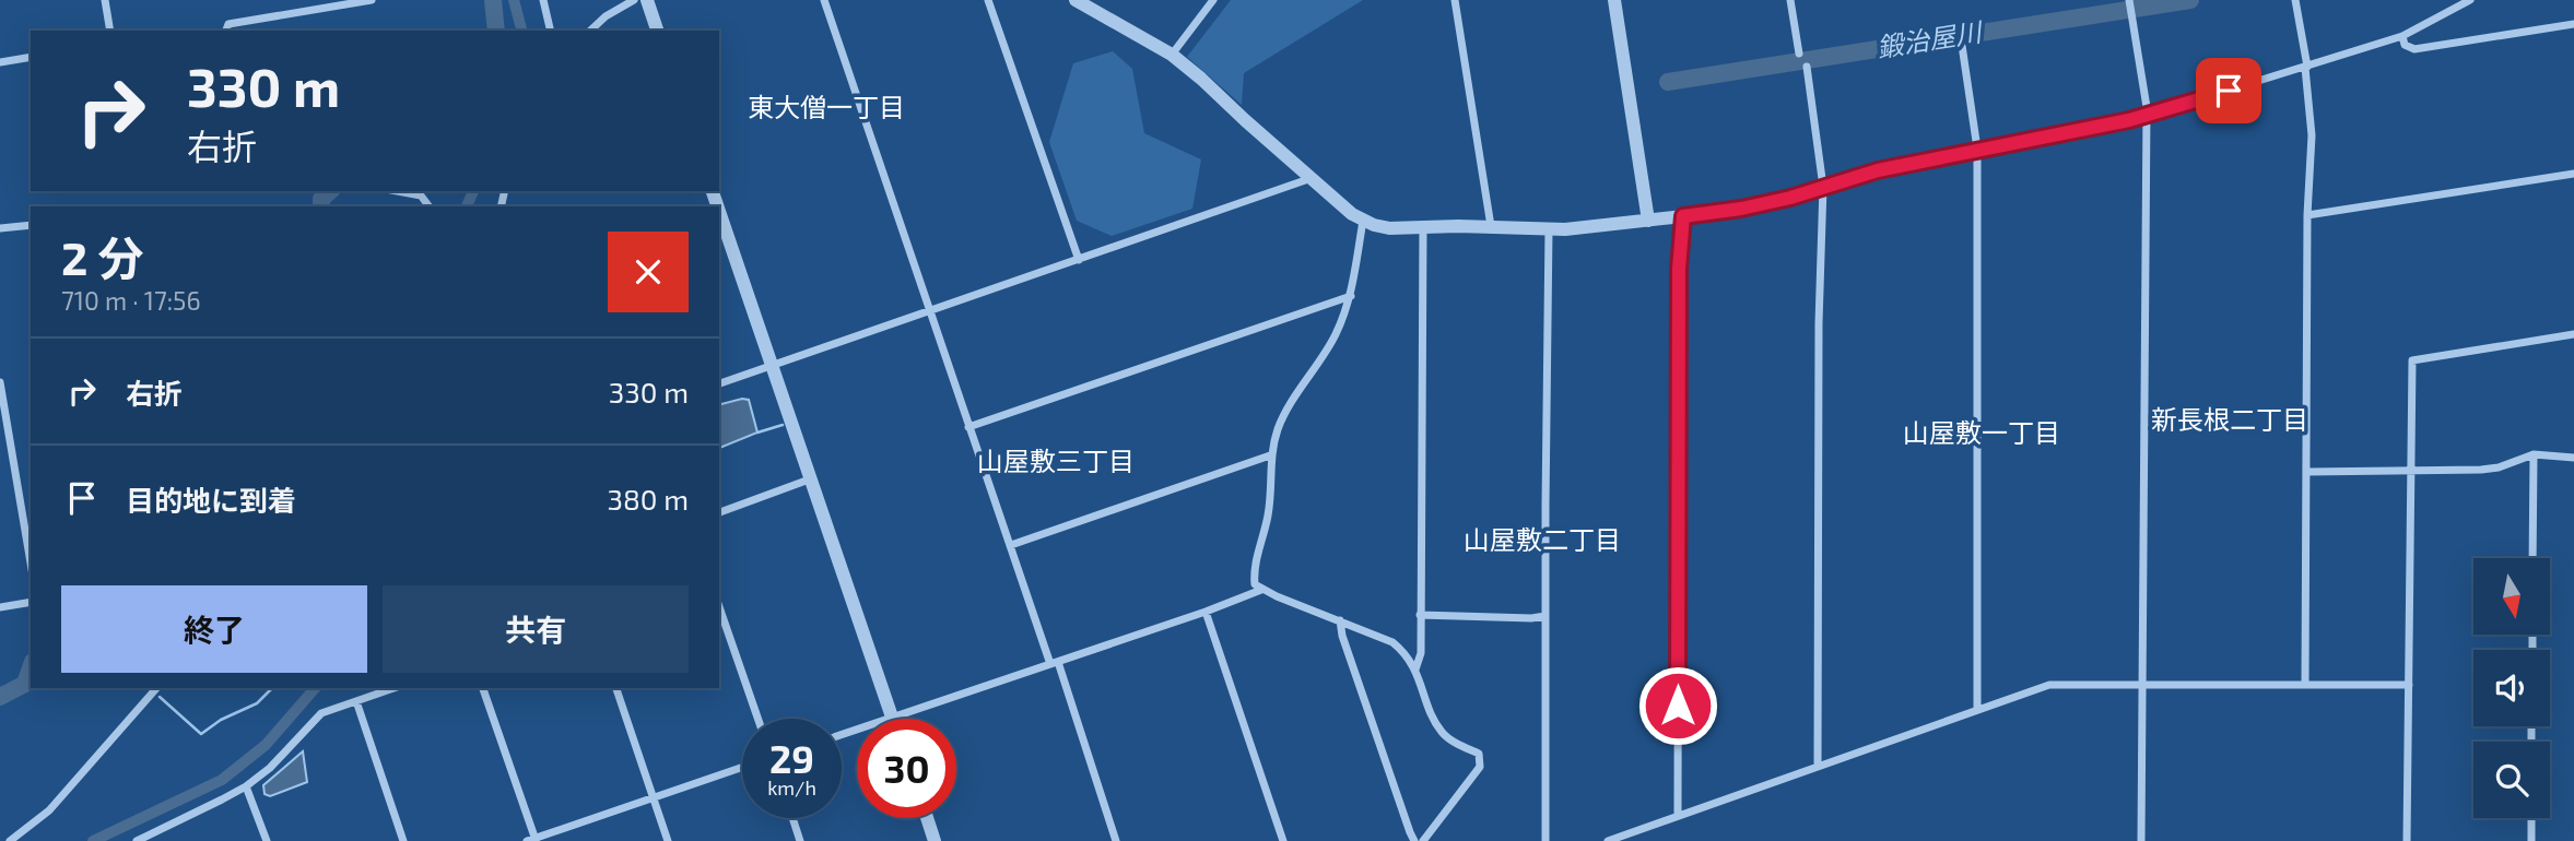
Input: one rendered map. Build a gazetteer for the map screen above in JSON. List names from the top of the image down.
{
  "districts": [
    "東大僧一丁目",
    "新長根二丁目",
    "山屋敷一丁目",
    "山屋敷三丁目",
    "山屋敷二丁目"
  ],
  "water": ["鍛治屋川"],
  "north": "bottom",
  "page": {
    "turn": ["330 m", "右折"],
    "heading": ["2 分", "710 m · 17:56"],
    "list": [
      {
        "name": "右折",
        "value": "330 m"
      },
      {
        "name": "目的地に到着",
        "value": "380 m"
      }
    ],
    "buttons": ["終了", "共有"],
    "speed": "29 km/h",
    "limit": "30"
  }
}
